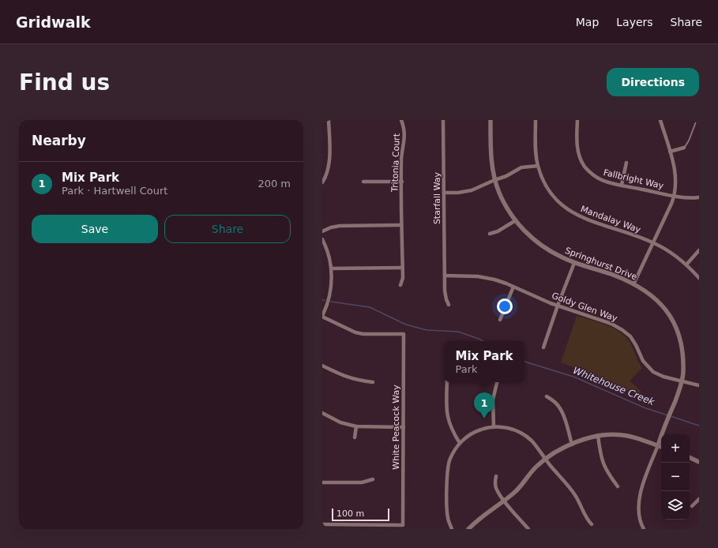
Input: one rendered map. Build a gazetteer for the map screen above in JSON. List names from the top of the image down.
{
  "streets": {
    "street": [
      "Tritonia Court",
      "Fallbright Way",
      "Starfall Way",
      "Mandalay Way",
      "Springhurst Drive",
      "Goldy Glen Way",
      "White Peacock Way"
    ]
  },
  "crossings": [
    ["Starfall Way", "Goldy Glen Way"],
    ["Springhurst Drive", "Goldy Glen Way"]
  ],
  "water": ["Whitehouse Creek"],
  "scale_bar": "100 m",
  "page": {
    "header": "Gridwalk",
    "nav": ["Map", "Layers", "Share"],
    "buttons": [
      "Directions",
      ["Save", "Share"]
    ],
    "title": "Find us",
    "heading": "Nearby",
    "list": [
      {
        "mark": "1",
        "name": "Mix Park",
        "note": "Park · Hartwell Court",
        "value": "200 m"
      }
    ],
    "popup": ["Mix Park", "Park"],
    "pins": "1",
    "map_buttons": ["+", "−"],
    "scale": "100 m"
  }
}
